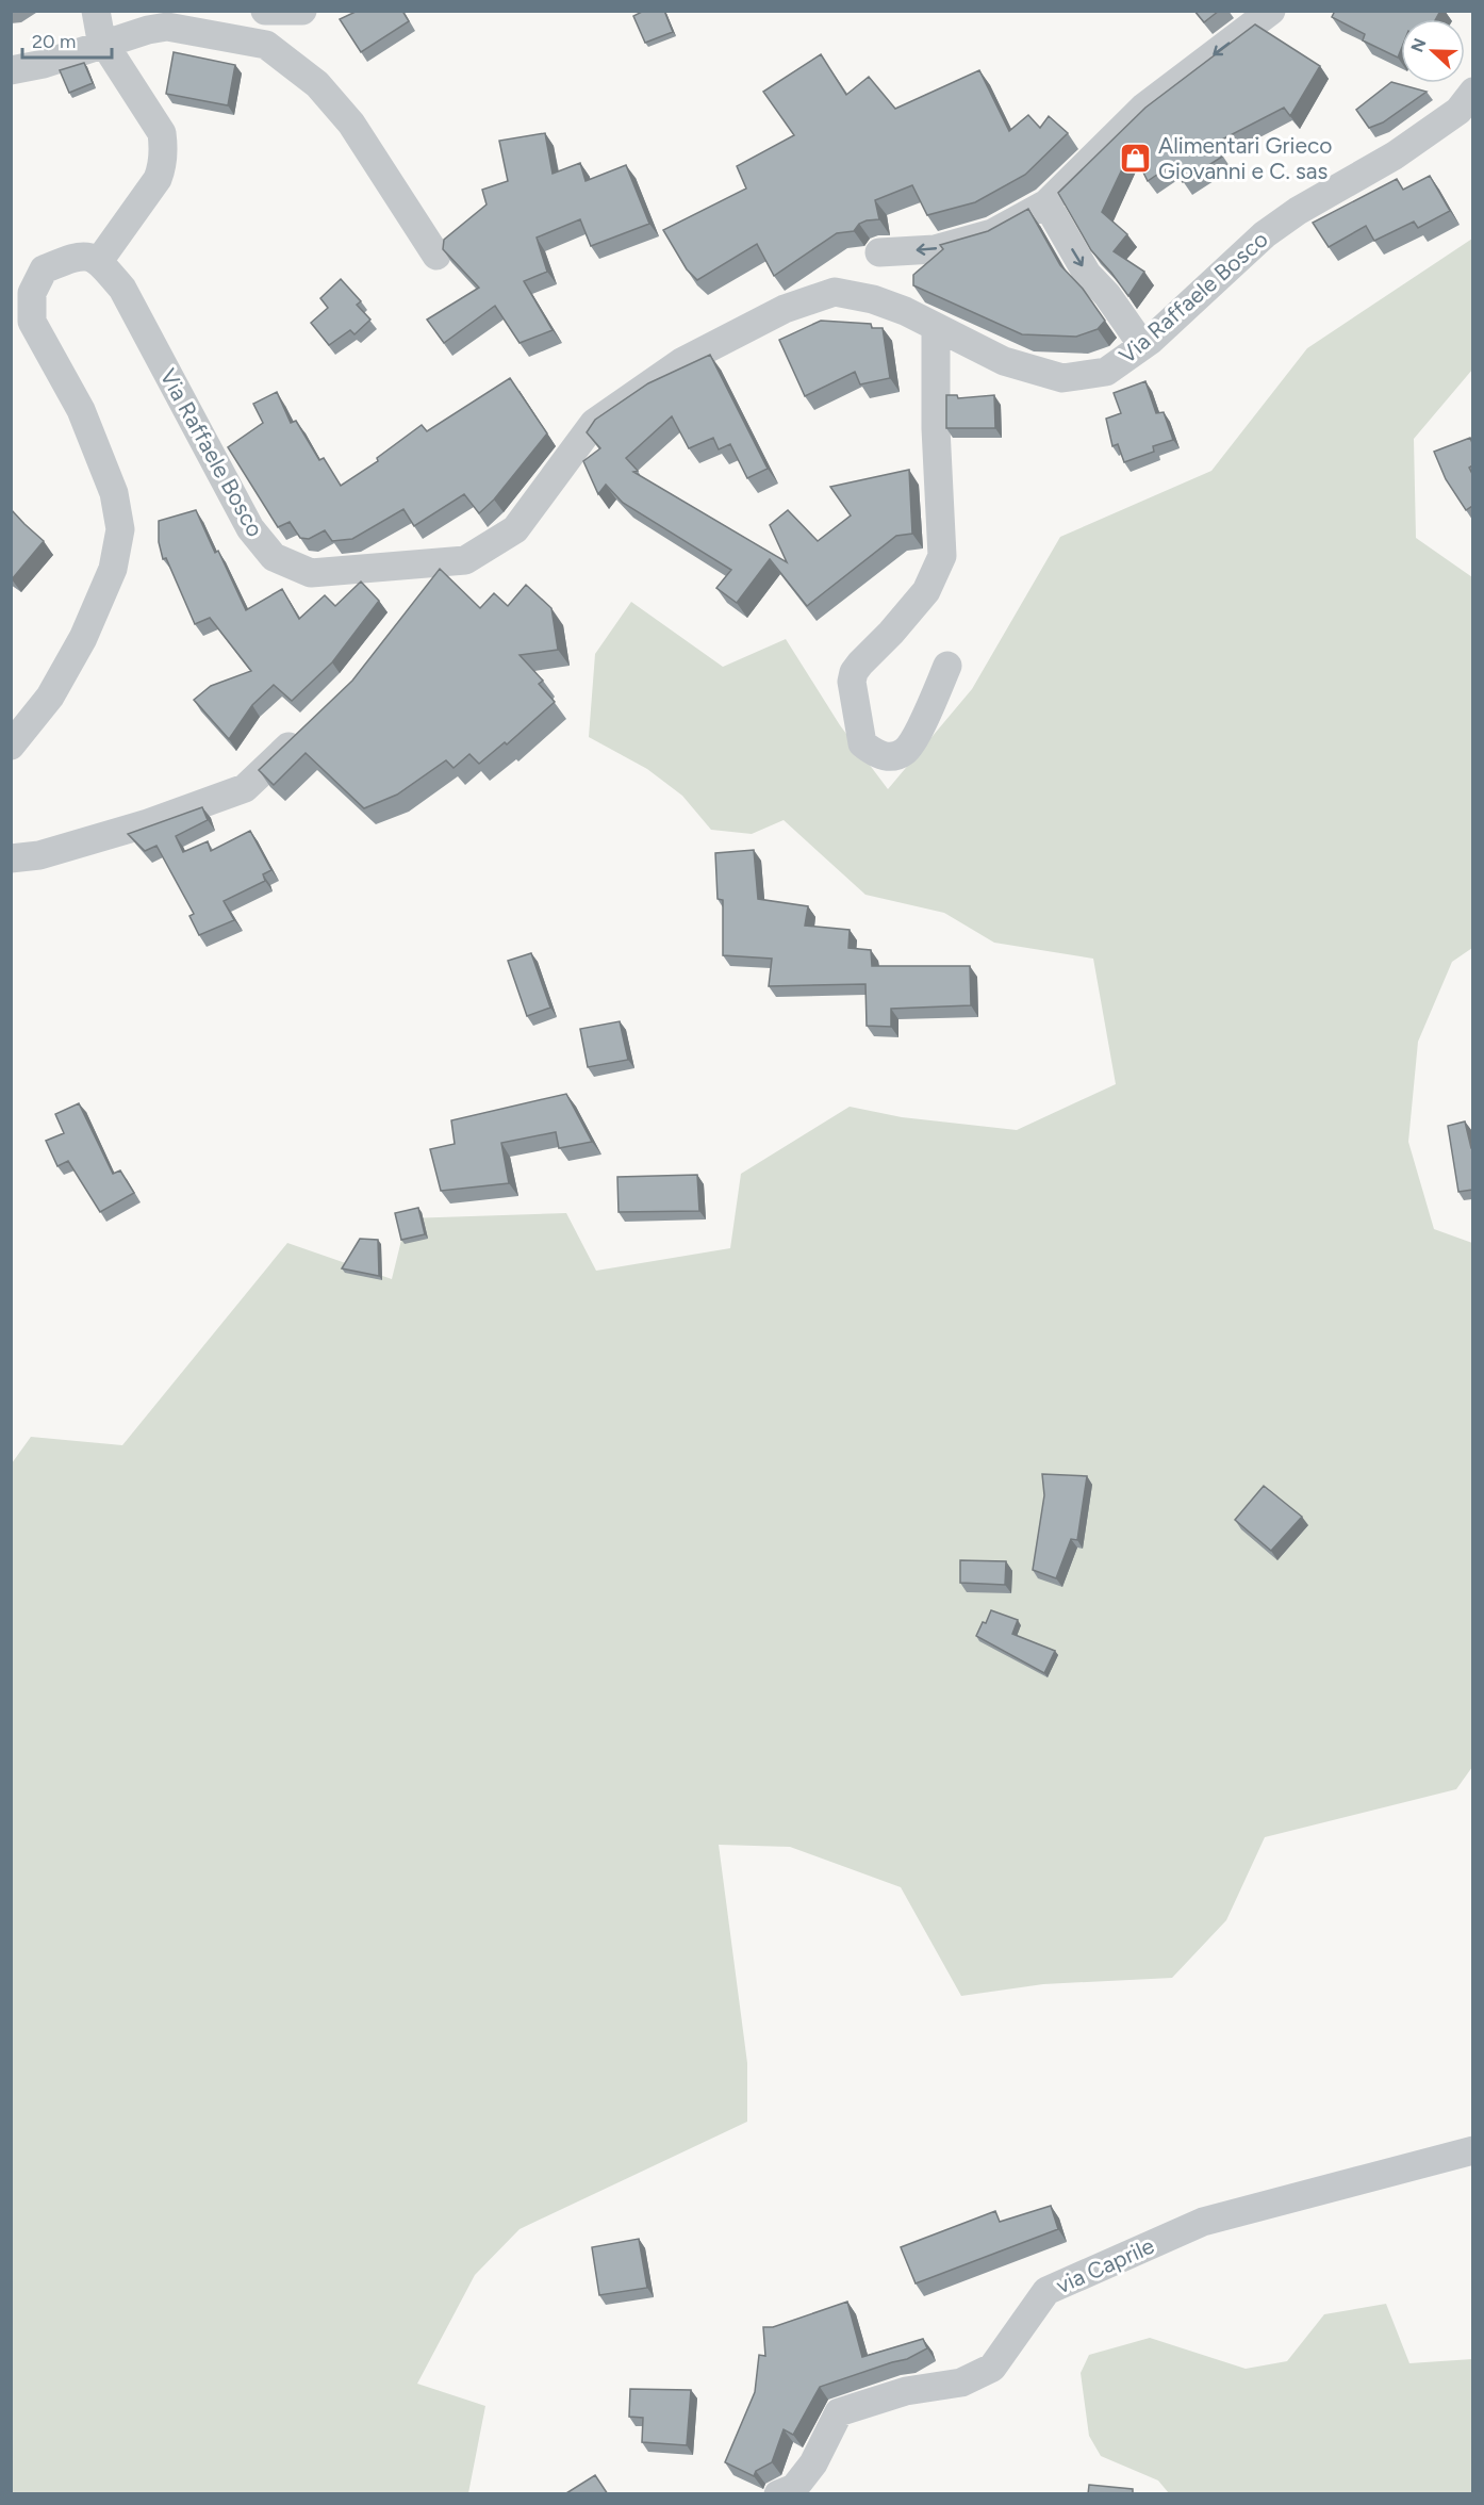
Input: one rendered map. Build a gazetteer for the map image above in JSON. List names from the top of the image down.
{
  "streets": {
    "street": ["Via Raffaele Bosco", "via Caprile"]
  },
  "places": {
    "shop": ["Alimentari Grieco Giovanni e C. sas"]
  },
  "scale_bar": "20 m",
  "north": "left"
}
